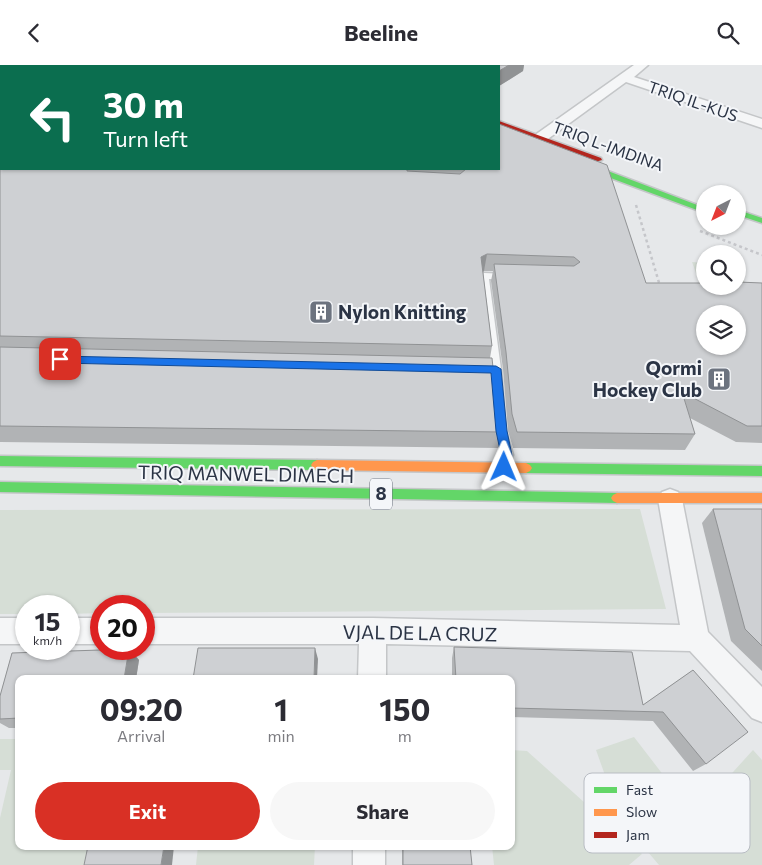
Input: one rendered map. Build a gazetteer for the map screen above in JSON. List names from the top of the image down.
{
  "streets": {
    "main road": ["TRIQ L-IMDINA", "TRIQ MANWEL DIMECH", "8"],
    "street": ["TRIQ IL-KUS", "VJAL DE LA CRUZ"]
  },
  "places": {
    "building": ["Nylon Knitting", "Qormi Hockey Club"]
  },
  "legend": ["Fast", "Slow", "Jam"],
  "north": "bottom left",
  "page": {
    "header": "Beeline",
    "turn": ["30 m", "Turn left"],
    "speed": "15 km/h",
    "limit": "20",
    "eta": [
      "09:20",
      "Arrival",
      "1",
      "min",
      "150",
      "m"
    ],
    "buttons": ["Exit", "Share"]
  }
}
